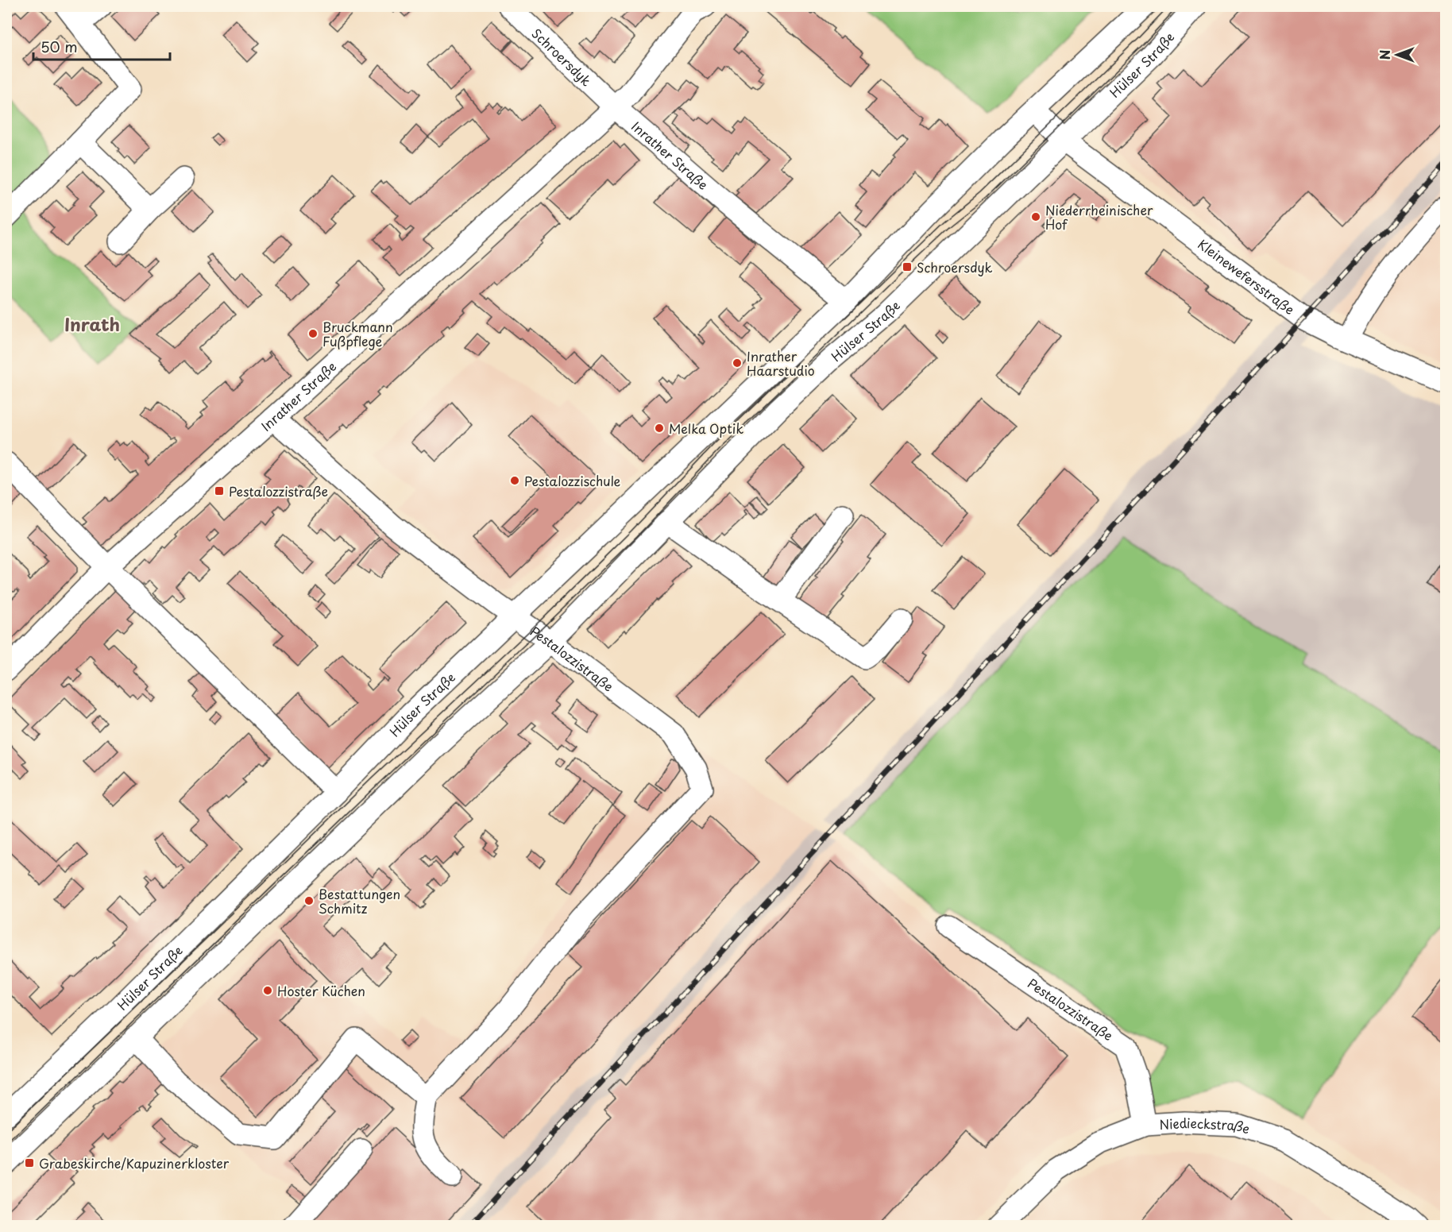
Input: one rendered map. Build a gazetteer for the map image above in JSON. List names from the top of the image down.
{
  "streets": {
    "street": [
      "Schroersdyk",
      "Hülser Straße",
      "Inrather Straße",
      "Kleinewefersstraße",
      "Pestalozzistraße",
      "Niedieckstraße"
    ]
  },
  "crossings": [
    ["Schroersdyk", "Inrather Straße"],
    ["Hülser Straße", "Inrather Straße"],
    ["Hülser Straße", "Kleinewefersstraße"],
    ["Hülser Straße", "Pestalozzistraße"],
    ["Inrather Straße", "Pestalozzistraße"],
    ["Pestalozzistraße", "Niedieckstraße"]
  ],
  "districts": ["Inrath"],
  "places": {
    "other": [
      "Niederrheinischer Hof",
      "Bruckmann Fußpflege",
      "Inrather Haarstudio",
      "Melka Optik",
      "Pestalozzischule",
      "Bestattungen Schmitz",
      "Hoster Küchen"
    ],
    "transit": ["Schroersdyk", "Pestalozzistraße", "Grabeskirche/Kapuzinerkloster"]
  },
  "scale_bar": "50 m",
  "north": "left"
}
